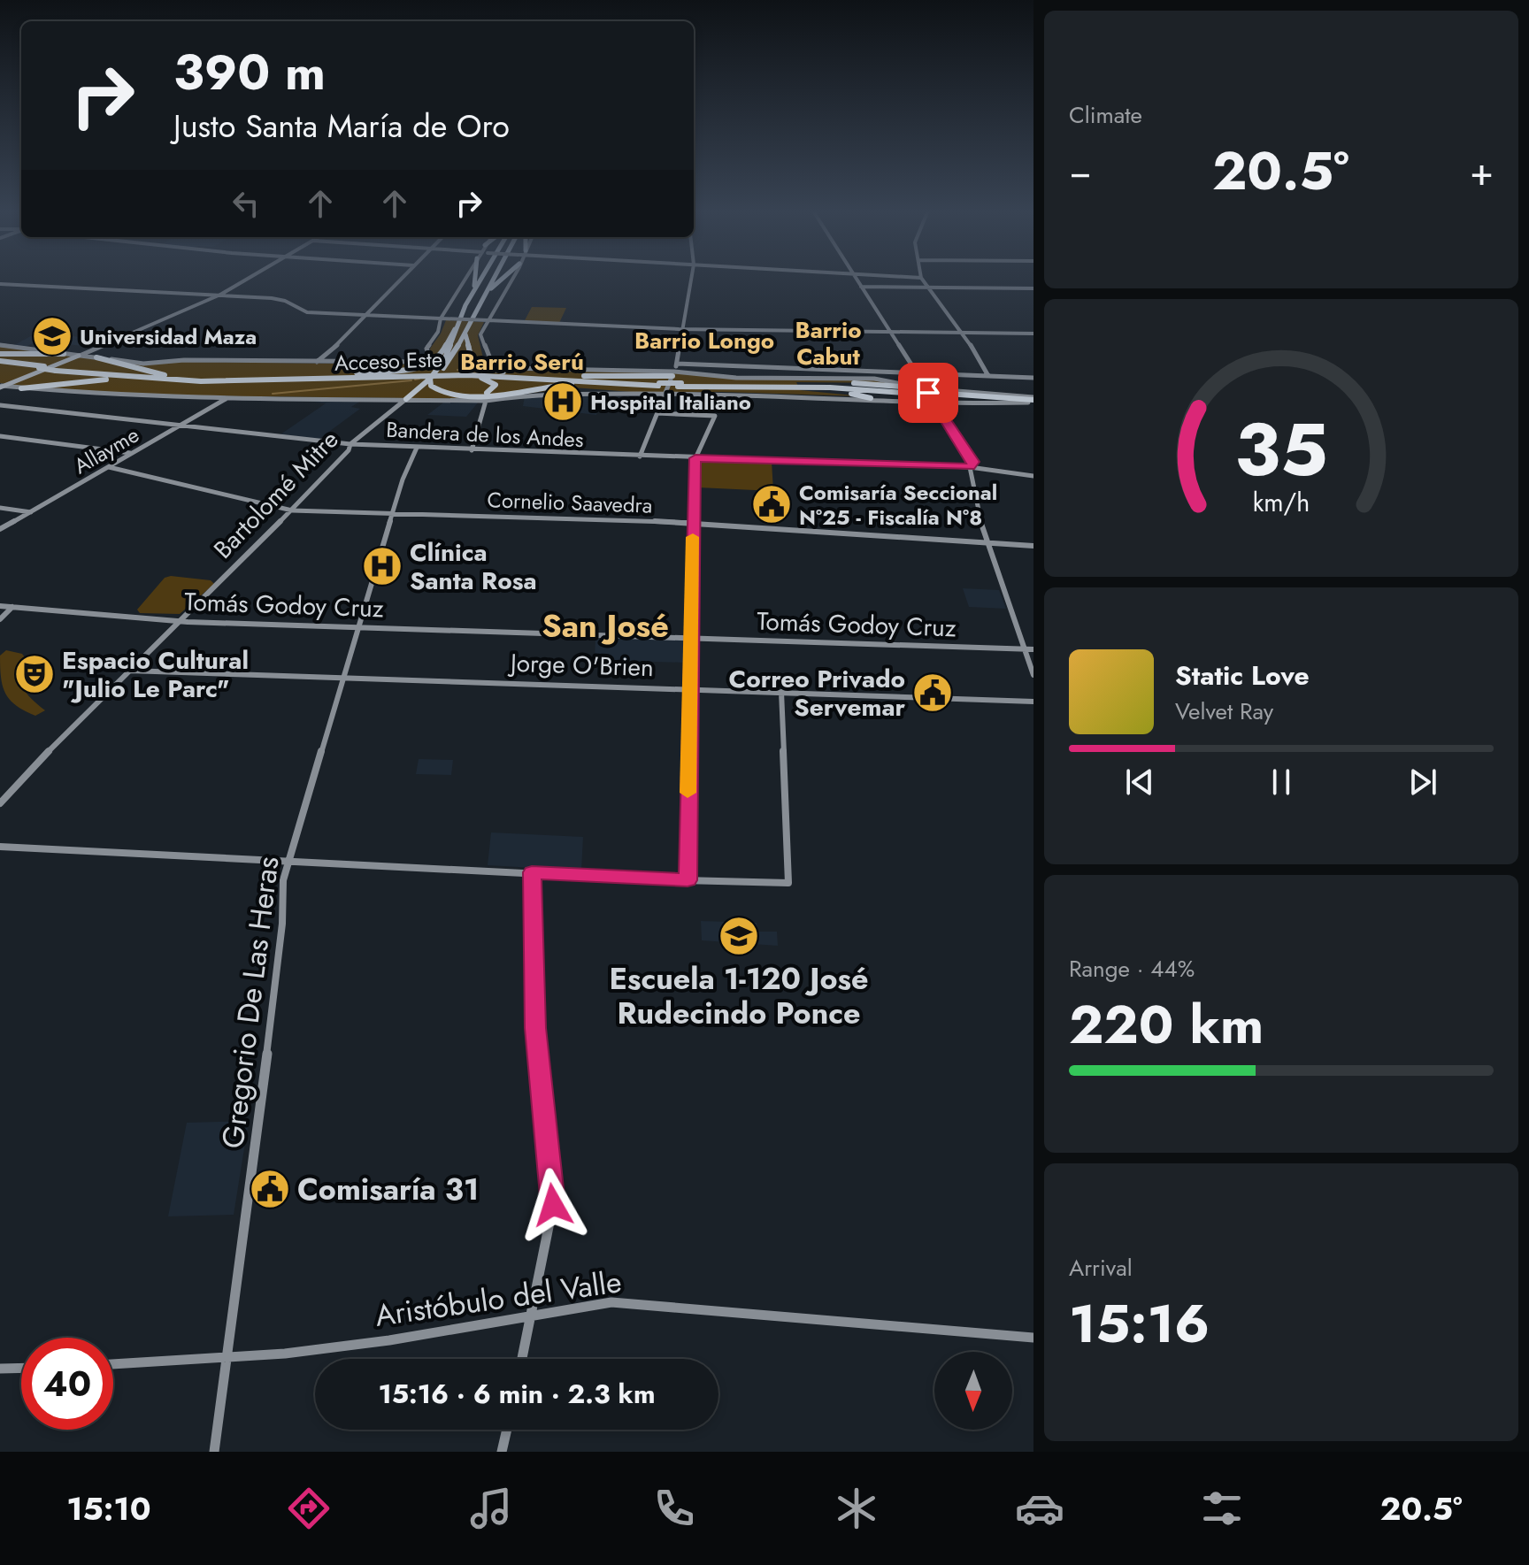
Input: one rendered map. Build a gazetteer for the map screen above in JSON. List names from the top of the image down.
{
  "streets": {
    "highway": ["Acceso Este"],
    "street": [
      "Bandera de los Andes",
      "Allayme",
      "Bartolomé Mitre",
      "Cornelio Saavedra",
      "Tomás Godoy Cruz",
      "Jorge O'Brien",
      "Gregorio De Las Heras",
      "Aristóbulo del Valle"
    ]
  },
  "crossings": [
    ["Bandera de los Andes", "Allayme"],
    ["Bandera de los Andes", "Bartolomé Mitre"],
    ["Bandera de los Andes", "Gregorio De Las Heras"],
    ["Allayme", "Cornelio Saavedra"],
    ["Bartolomé Mitre", "Cornelio Saavedra"],
    ["Bartolomé Mitre", "Tomás Godoy Cruz"],
    ["Bartolomé Mitre", "Jorge O'Brien"],
    ["Cornelio Saavedra", "Gregorio De Las Heras"],
    ["Tomás Godoy Cruz", "Gregorio De Las Heras"],
    ["Jorge O'Brien", "Gregorio De Las Heras"],
    ["Gregorio De Las Heras", "Aristóbulo del Valle"]
  ],
  "districts": [
    "Barrio Cabut",
    "Barrio Longo",
    "Barrio Serú",
    "San José"
  ],
  "places": {
    "school or university": ["Universidad Maza", "Escuela 1-120 José Rudecindo Ponce"],
    "hospital": ["Hospital Italiano", "Clínica Santa Rosa"],
    "public building": ["Comisaría Seccional N°25 - Fiscalía N°8", "Correo Privado Servemar", "Comisaría 31"],
    "theatre": ["Espacio Cultural \"Julio Le Parc\""]
  },
  "north": "bottom",
  "page": {
    "tile": [
      "Climate",
      ["Range · 44%", "220 km"],
      ["Arrival", "15:16"]
    ],
    "turn": ["390 m", "Justo Santa María de Oro"],
    "heat": ["−", "20.5°", "+"],
    "song": ["Static Love", "Velvet Ray"],
    "limit": "40",
    "trip": "15:16 · 6 min · 2.3 km",
    "tabs": ["15:10", "20.5°"],
    "gauge": ["35", "km/h"]
  }
}
